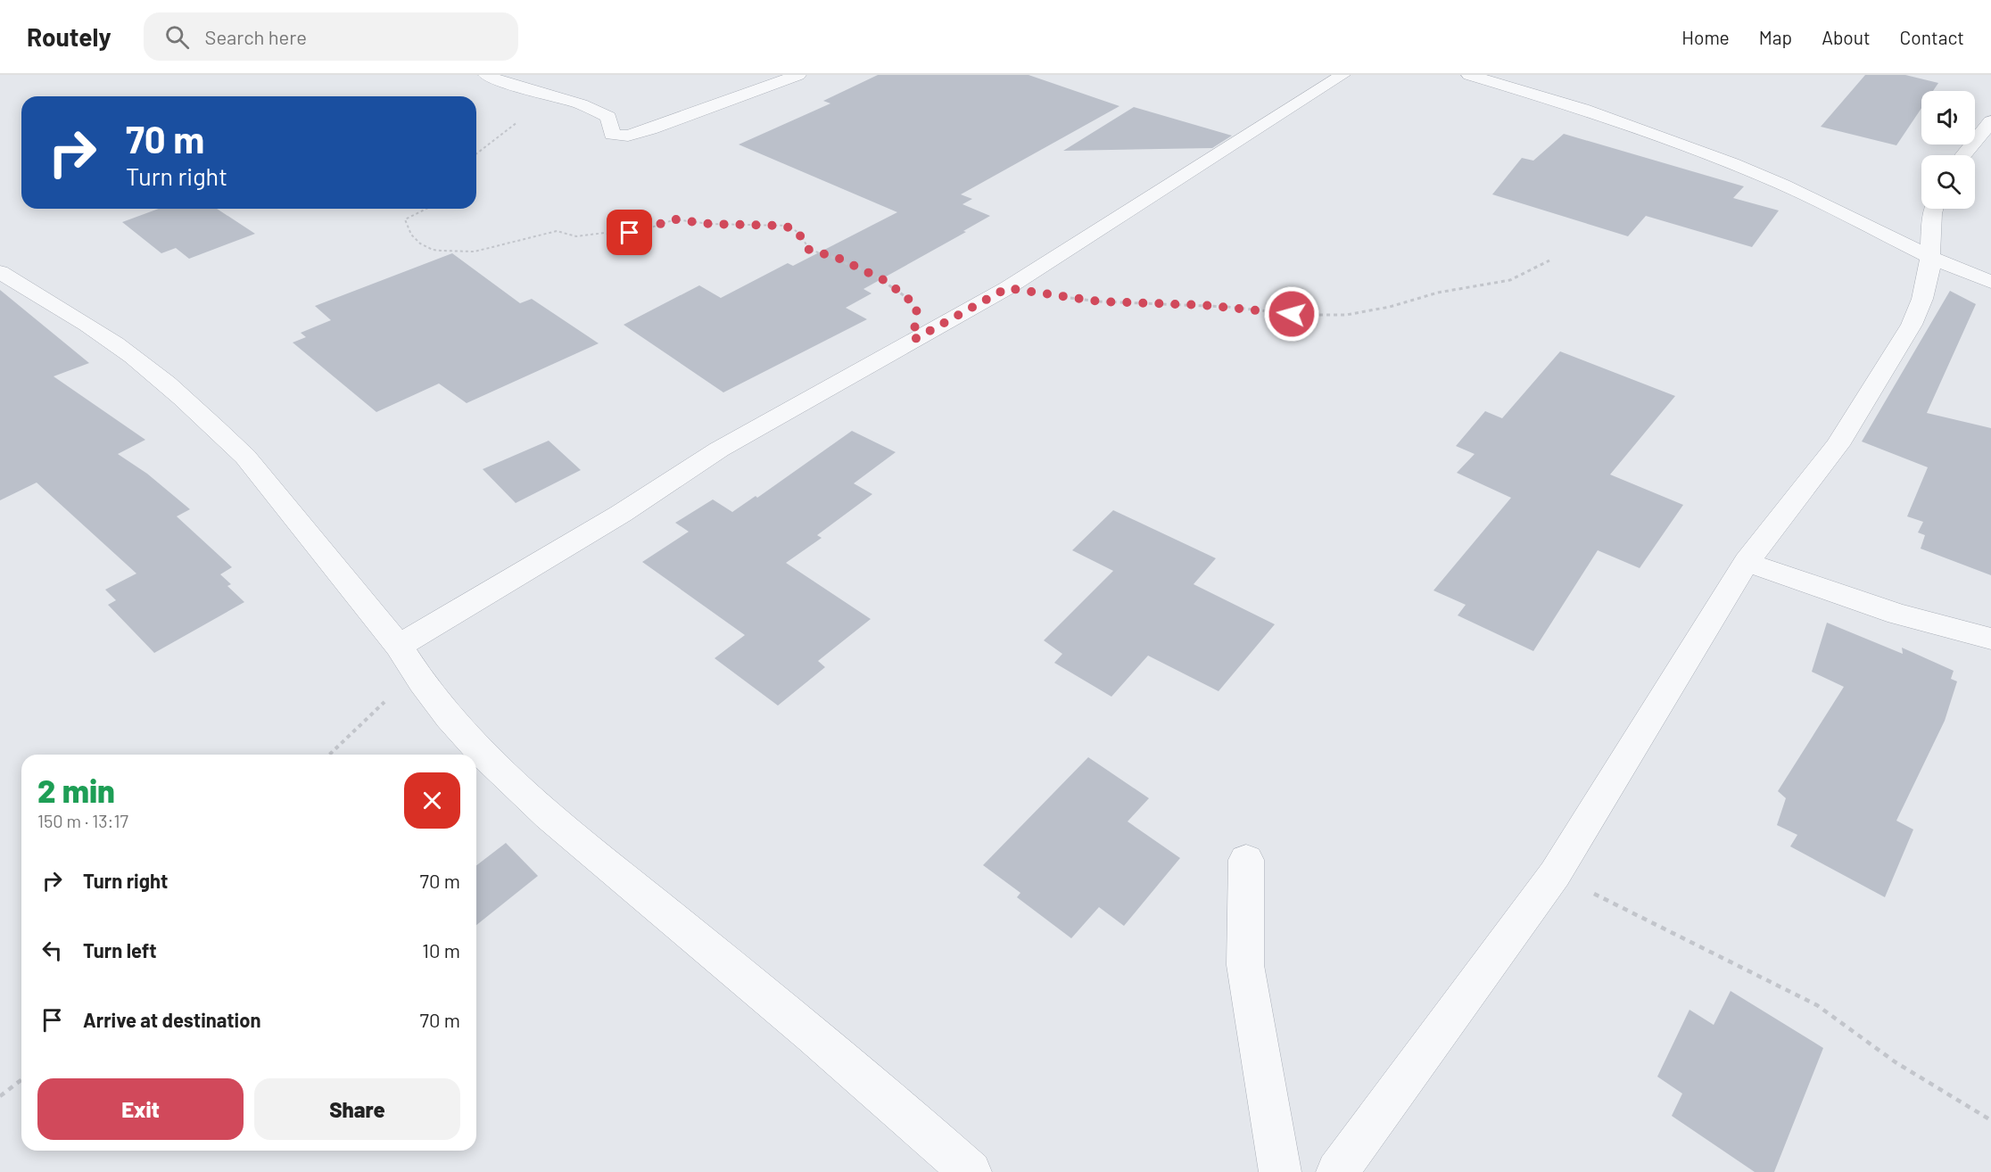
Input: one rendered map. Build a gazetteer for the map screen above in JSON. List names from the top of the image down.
{
  "page": {
    "header": "Routely",
    "search": "Search here",
    "nav": [
      "Home",
      "Map",
      "About",
      "Contact"
    ],
    "turn": ["70 m", "Turn right"],
    "heading": ["2 min", "150 m · 13:17"],
    "list": [
      {
        "name": "Turn right",
        "value": "70 m"
      },
      {
        "name": "Turn left",
        "value": "10 m"
      },
      {
        "name": "Arrive at destination",
        "value": "70 m"
      }
    ],
    "buttons": ["Exit", "Share"]
  }
}
